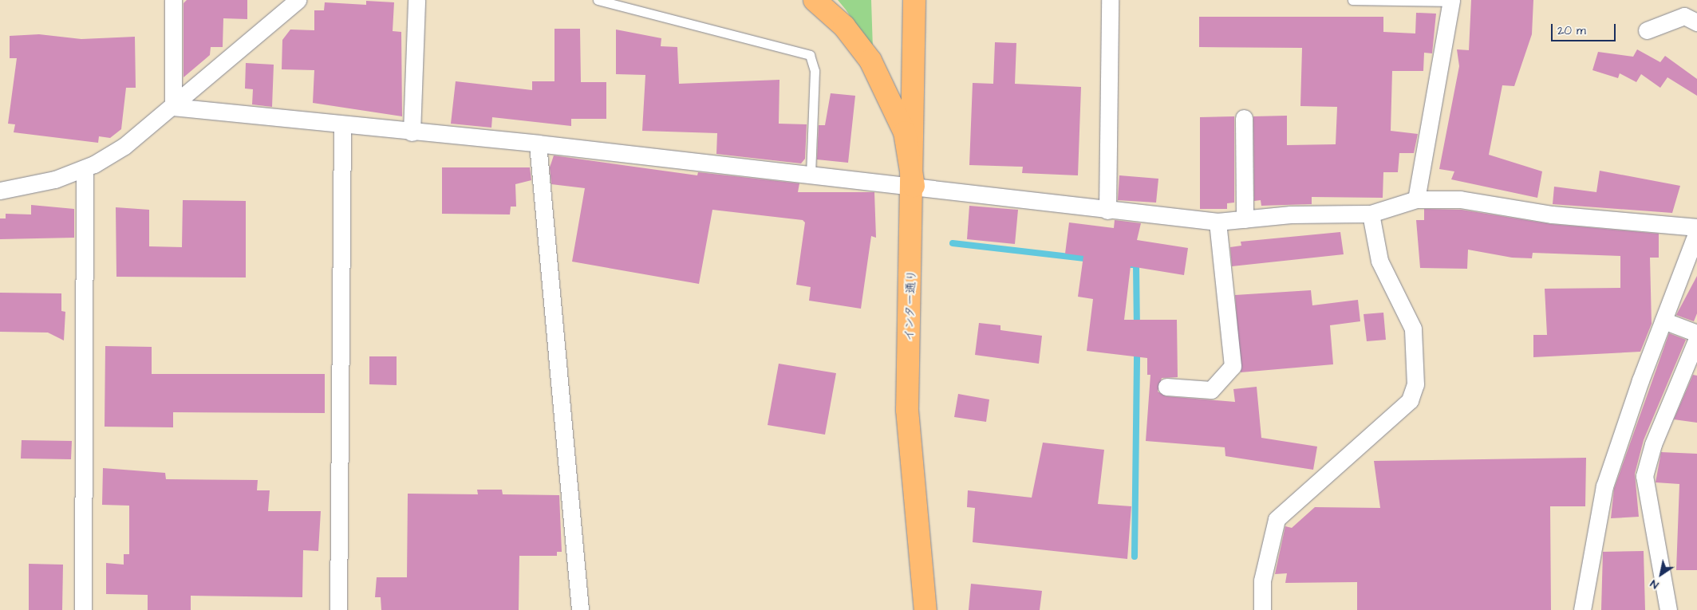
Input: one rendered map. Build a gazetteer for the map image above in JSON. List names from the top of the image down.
{
  "streets": {
    "main road": ["インター通り"]
  },
  "scale_bar": "20 m",
  "north": "bottom left"
}
